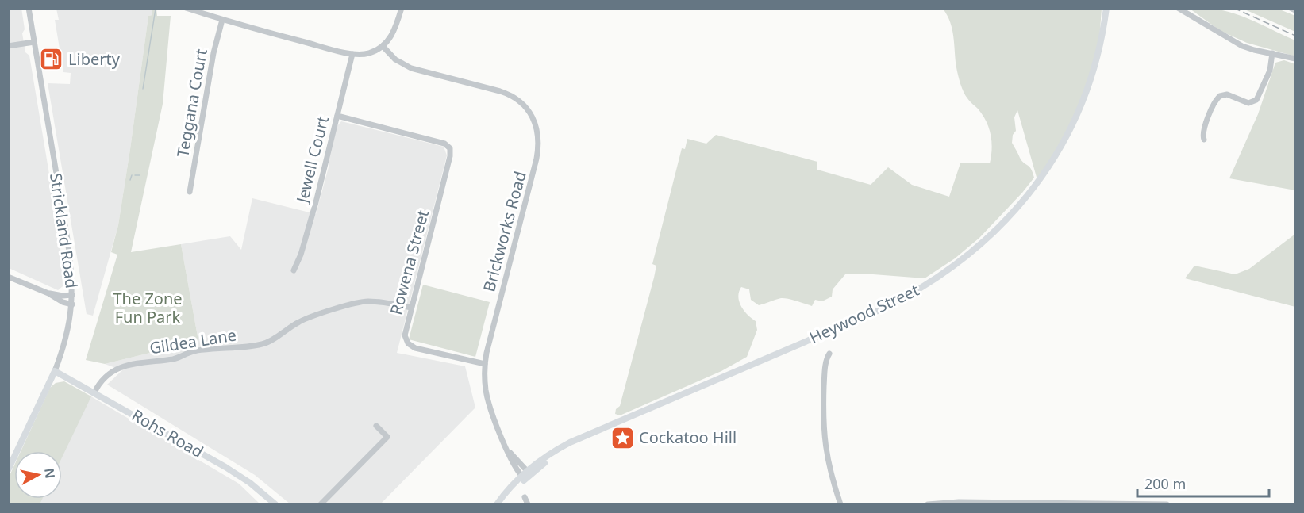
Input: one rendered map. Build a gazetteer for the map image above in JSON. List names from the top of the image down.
{
  "streets": {
    "main road": ["Strickland Road", "Heywood Street", "Rohs Road"],
    "street": [
      "Teggana Court",
      "Jewell Court",
      "Brickworks Road",
      "Rowena Street",
      "Gildea Lane"
    ]
  },
  "crossings": [
    ["Jewell Court", "Rowena Street"],
    ["Strickland Road", "Rohs Road"],
    ["Brickworks Road", "Rowena Street"],
    ["Rowena Street", "Gildea Lane"],
    ["Gildea Lane", "Rohs Road"]
  ],
  "parks": ["The Zone Fun Park"],
  "places": {
    "fuel station": ["Liberty"],
    "place": ["Cockatoo Hill"]
  },
  "scale_bar": "200 m",
  "north": "right"
}
